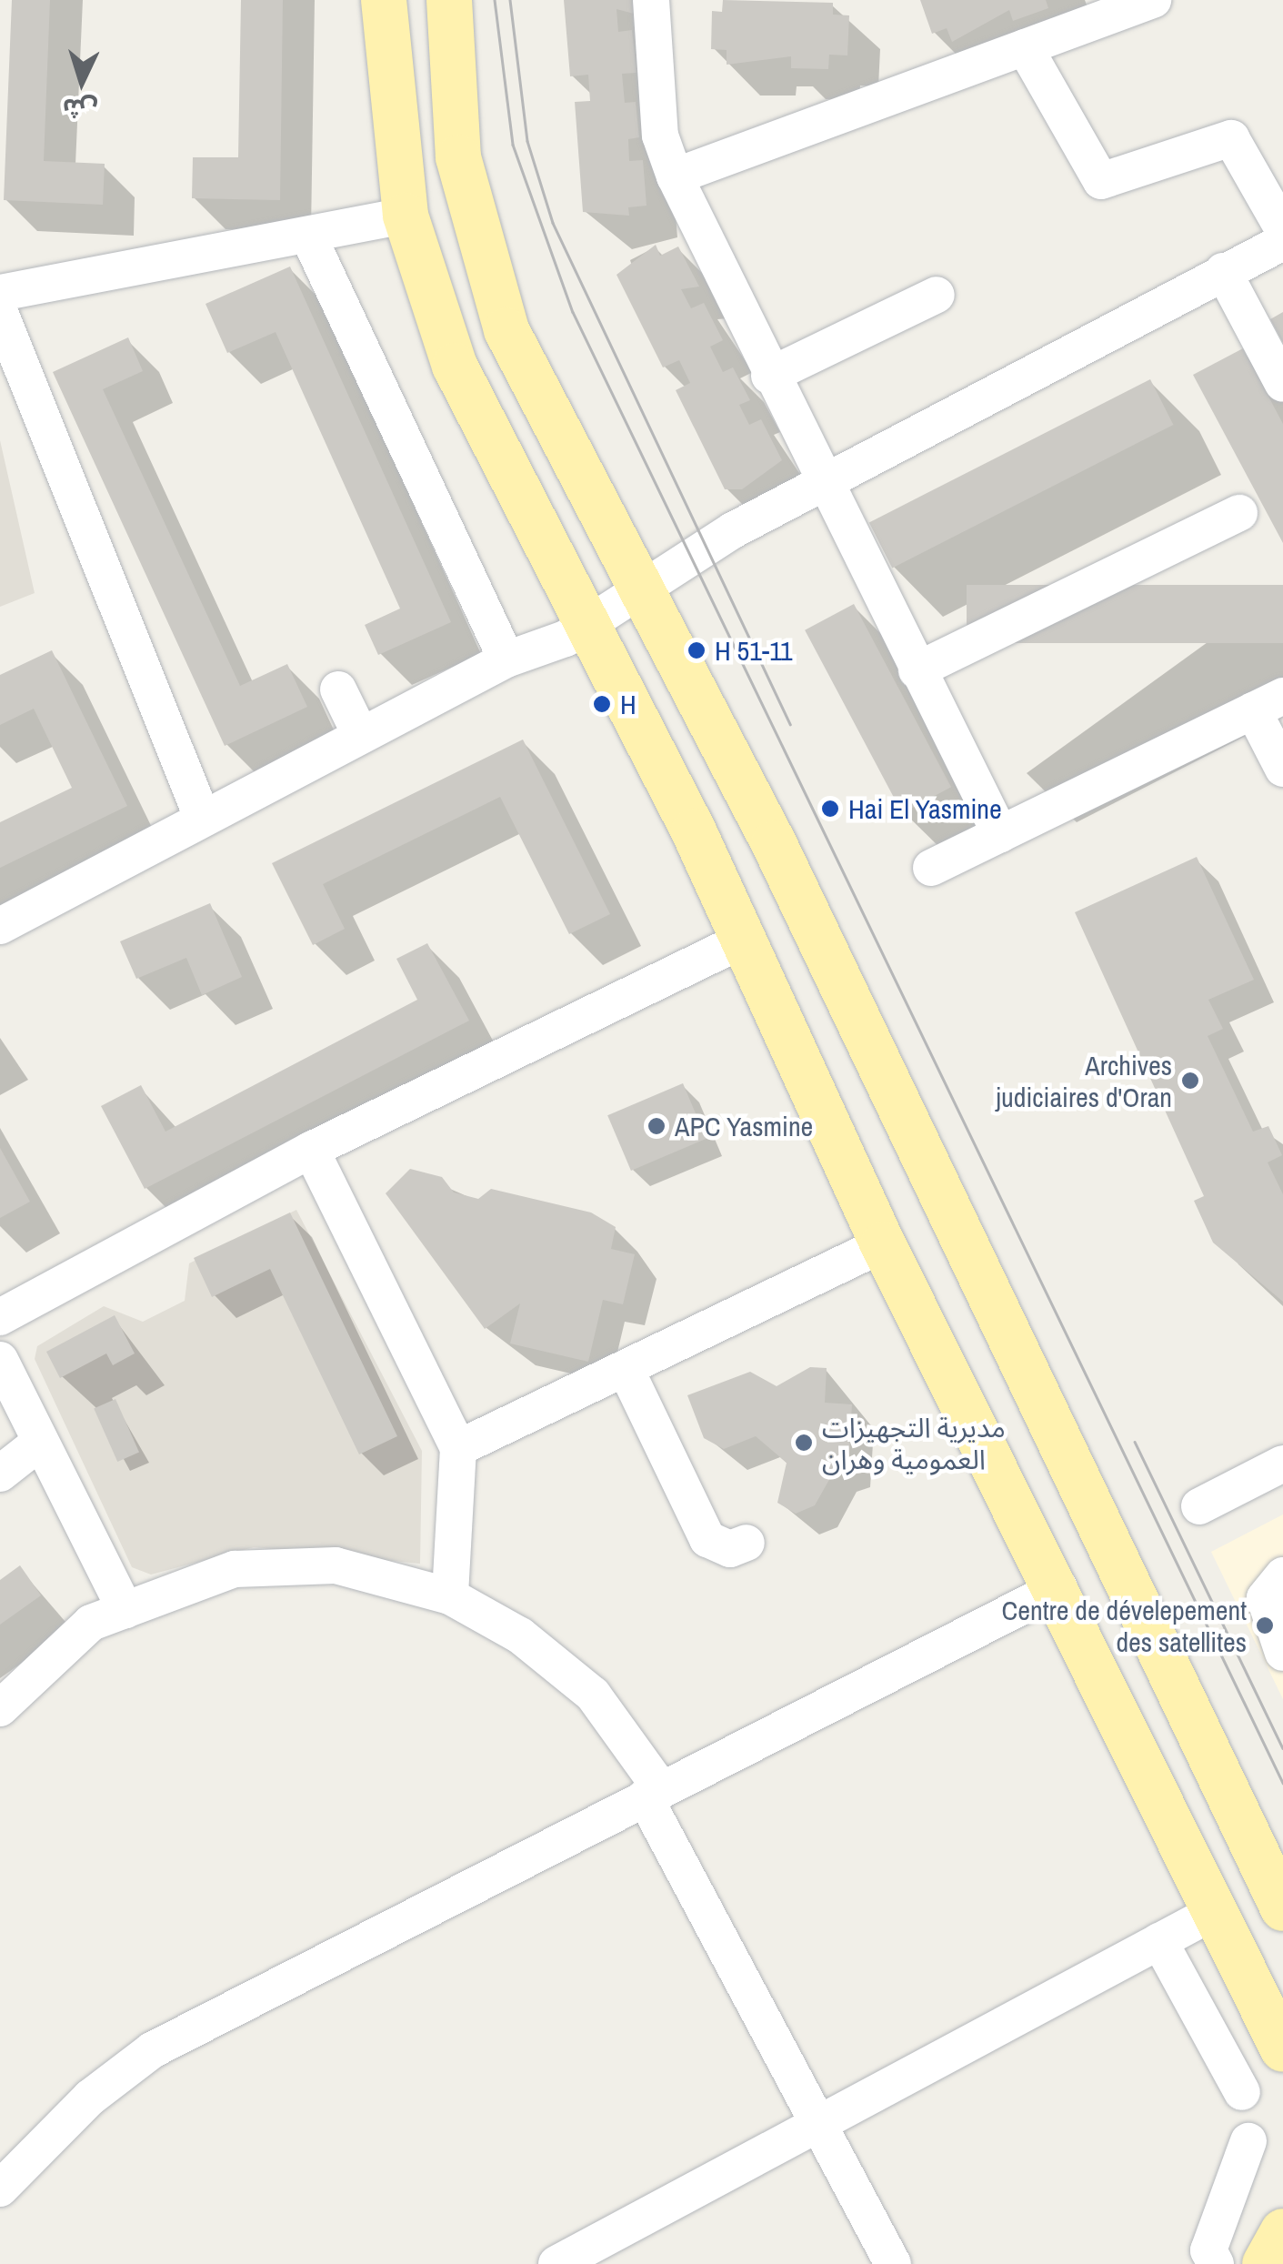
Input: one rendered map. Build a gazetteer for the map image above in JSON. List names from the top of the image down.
{
  "places": [
    "H 51-11",
    "H",
    "Hai El Yasmine",
    "Archives judiciaires d'Oran",
    "APC Yasmine",
    "مديرية التجهيزات العمومية وهران",
    "Centre de dévelepement des satellites"
  ],
  "north": "bottom"
}
